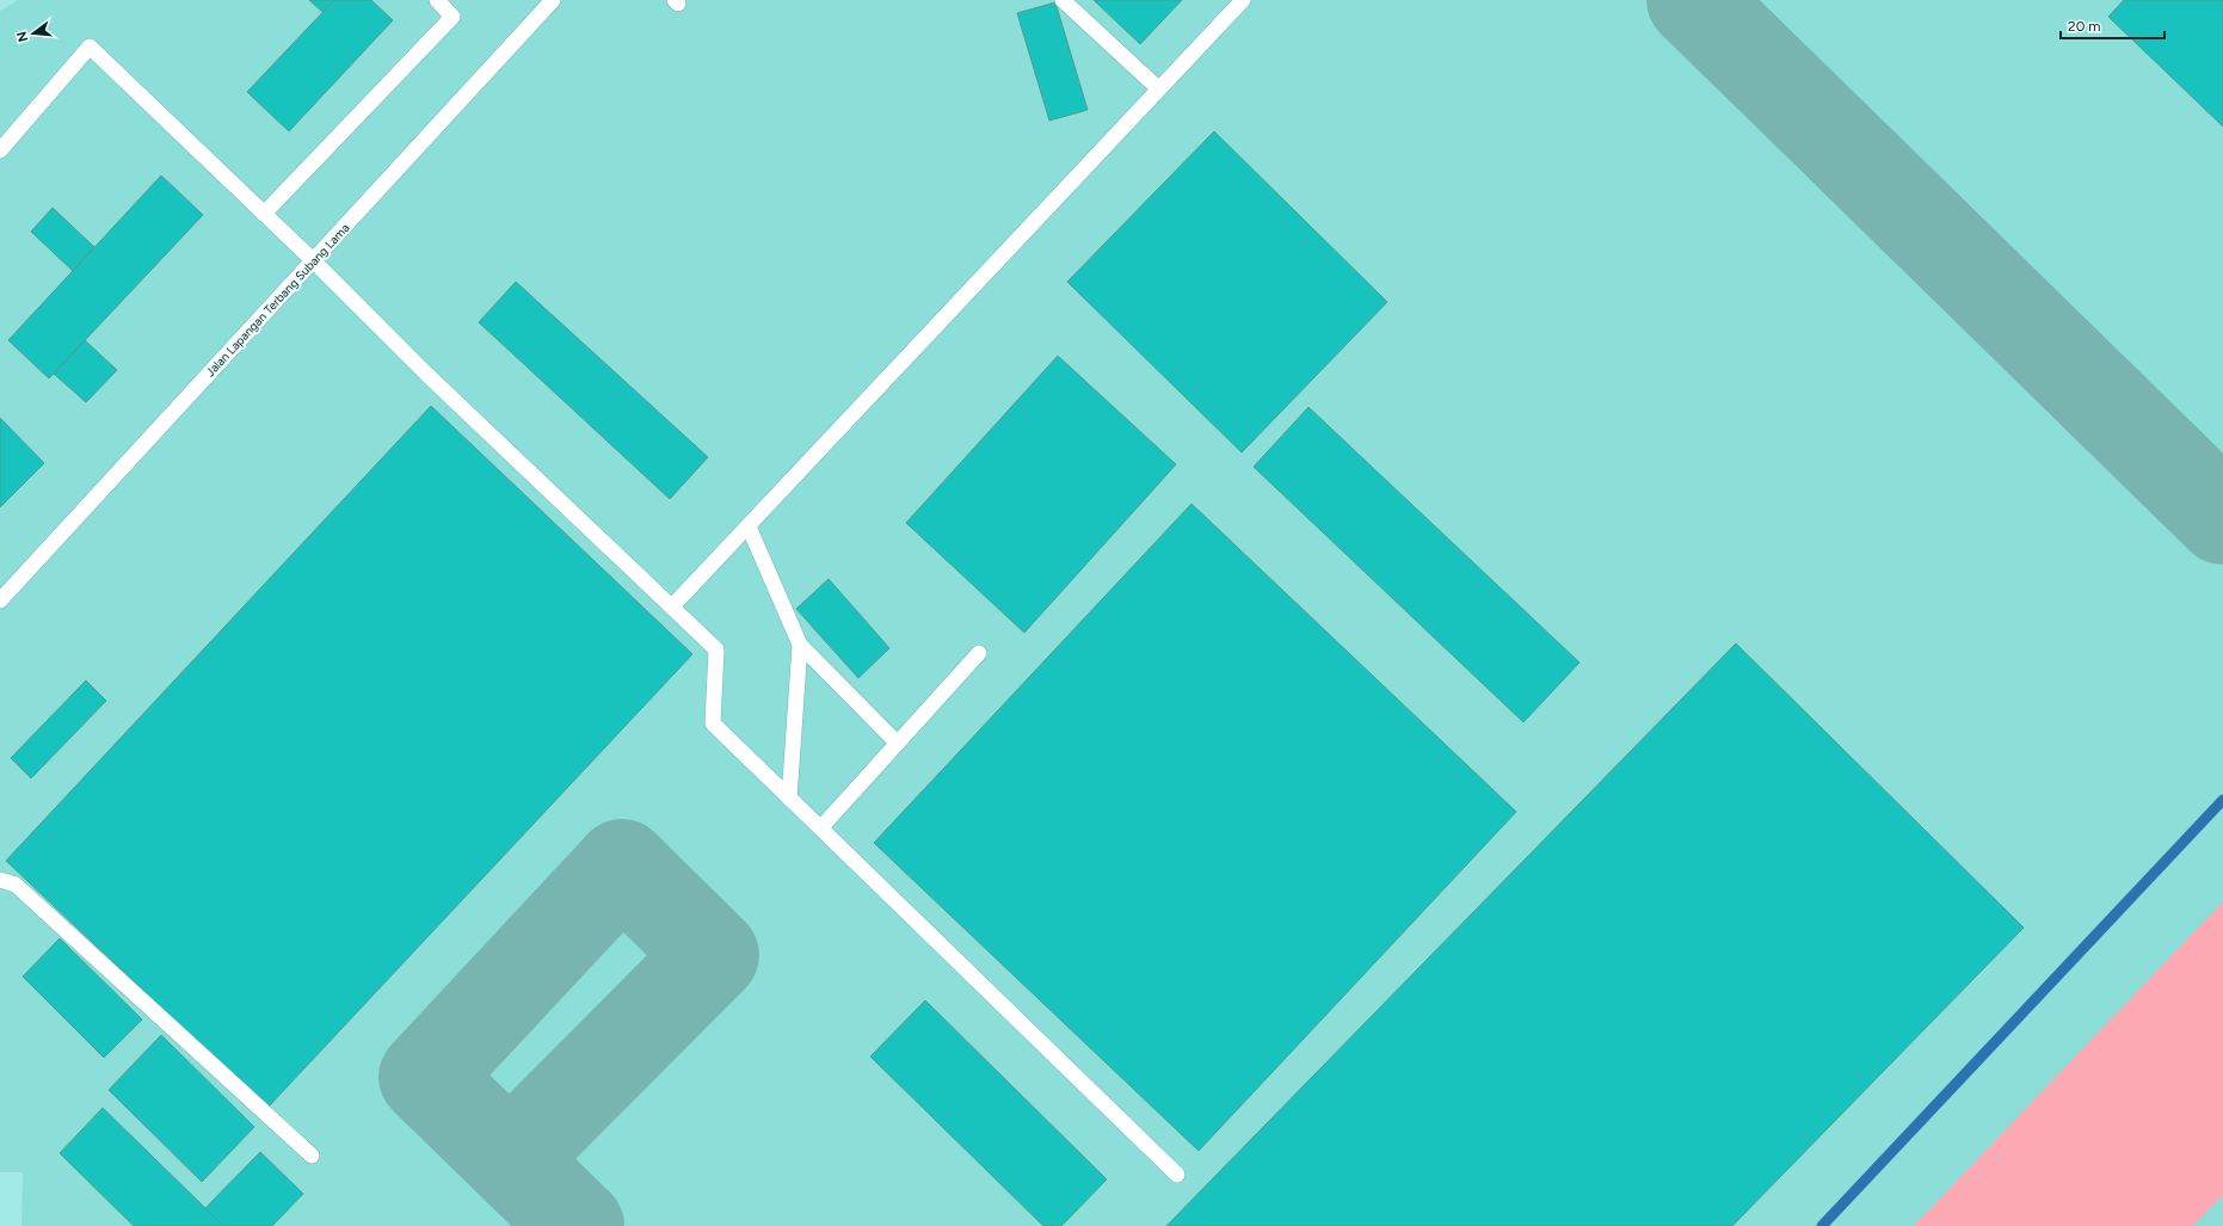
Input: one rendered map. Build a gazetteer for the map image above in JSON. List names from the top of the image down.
{
  "streets": {
    "lane": ["Jalan Lapangan Terbang Subang Lama"]
  },
  "scale_bar": "20 m",
  "north": "left"
}
